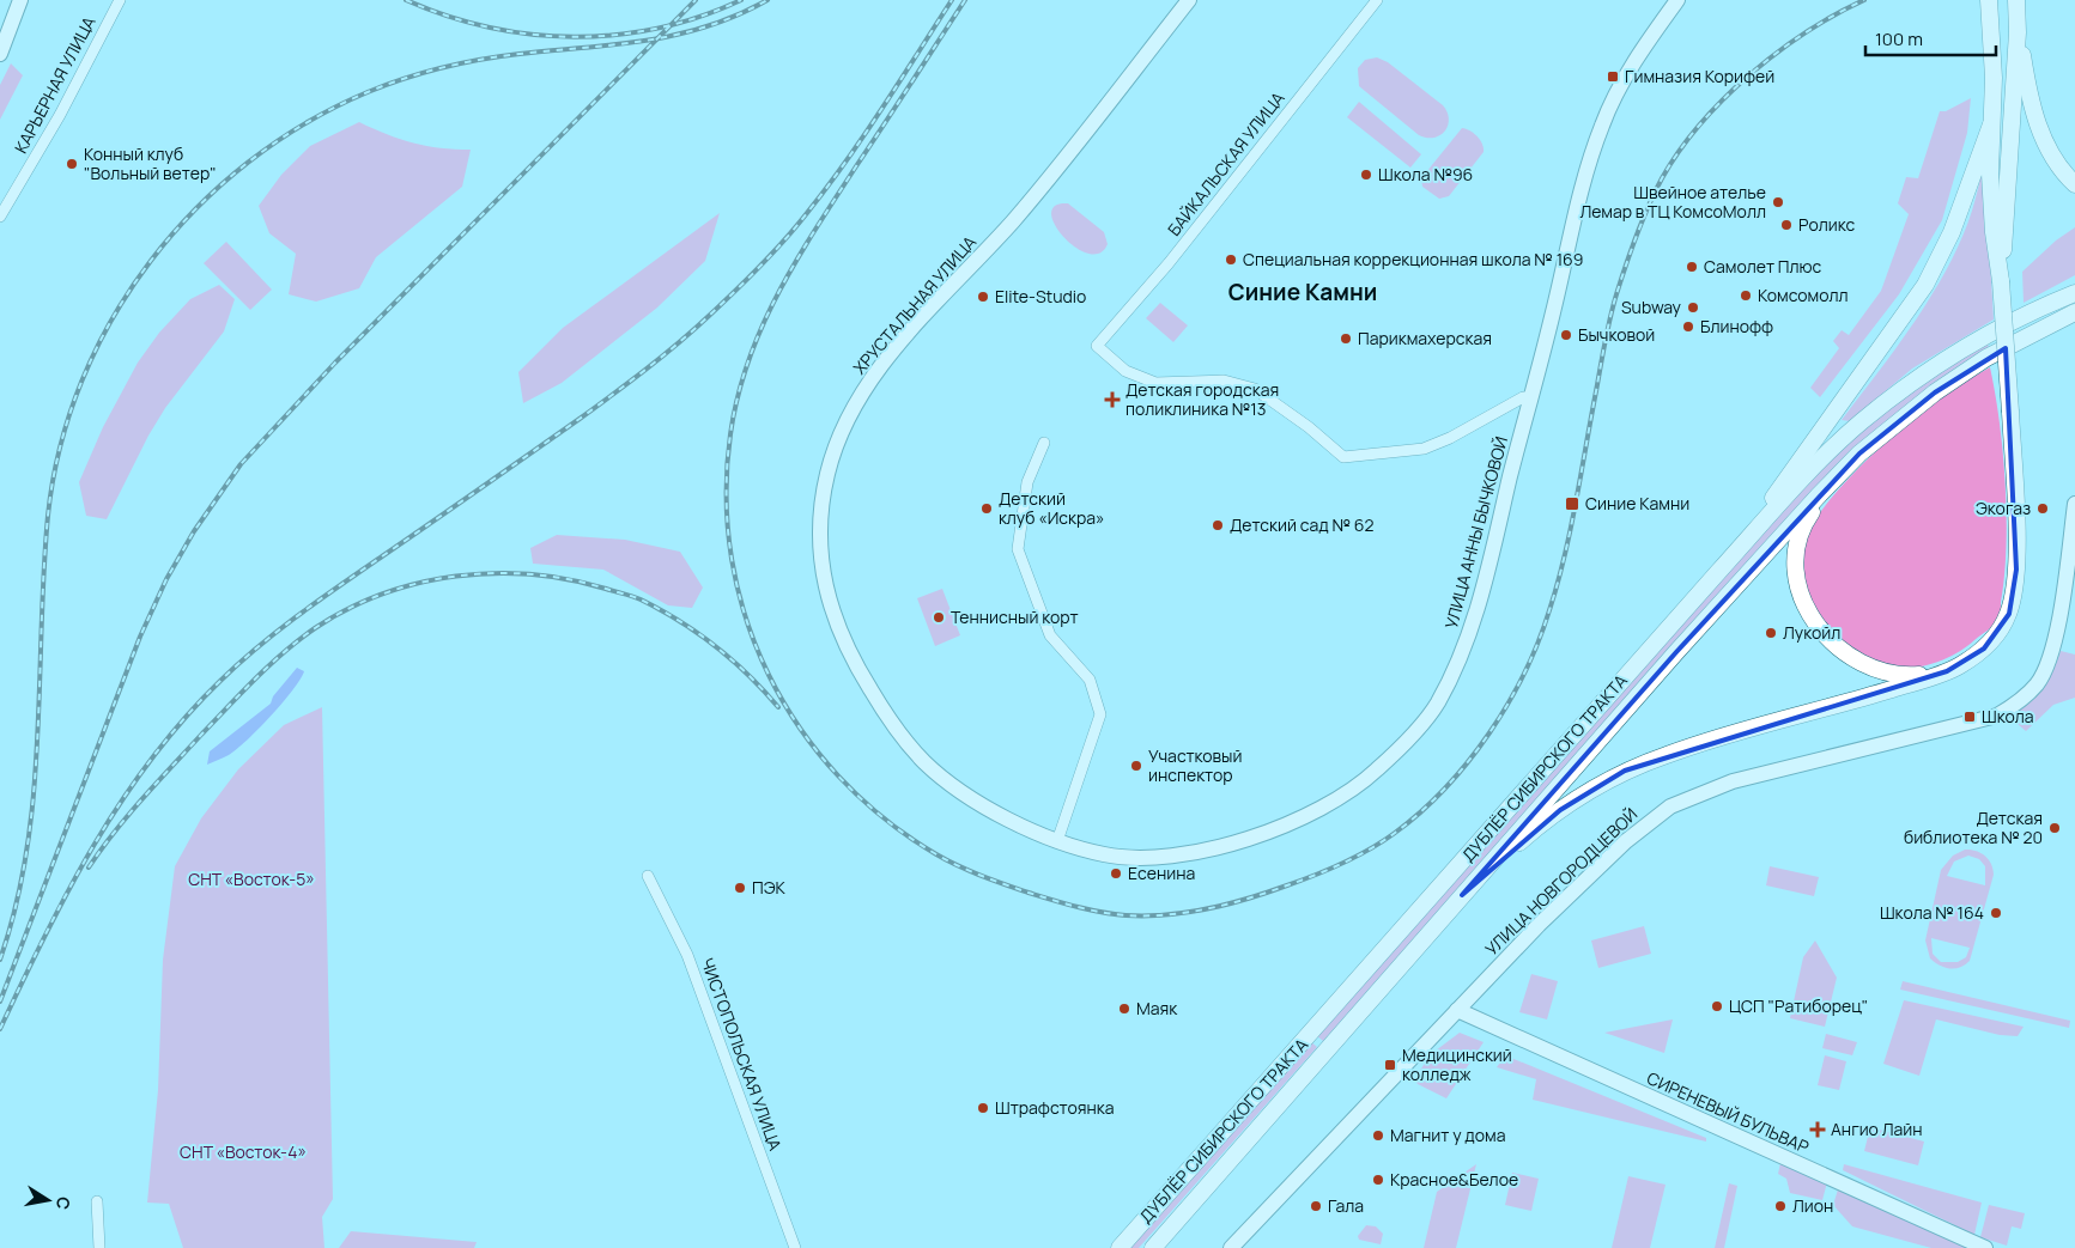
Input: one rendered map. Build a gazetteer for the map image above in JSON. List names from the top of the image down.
{
  "streets": {
    "main road": ["ДУБЛЁР СИБИРСКОГО ТРАКТА"],
    "street": [
      "КАРЬЕРНАЯ УЛИЦА",
      "БАЙКАЛЬСКАЯ УЛИЦА",
      "ХРУСТАЛЬНАЯ УЛИЦА",
      "УЛИЦА АННЫ БЫЧКОВОЙ",
      "УЛИЦА НОВГОРОДЦЕВОЙ",
      "ЧИСТОПОЛЬСКАЯ УЛИЦА",
      "СИРЕНЕВЫЙ БУЛЬВАР"
    ]
  },
  "crossings": [
    ["БАЙКАЛЬСКАЯ УЛИЦА", "УЛИЦА АННЫ БЫЧКОВОЙ"],
    ["ХРУСТАЛЬНАЯ УЛИЦА", "УЛИЦА АННЫ БЫЧКОВОЙ"],
    ["УЛИЦА НОВГОРОДЦЕВОЙ", "СИРЕНЕВЫЙ БУЛЬВАР"]
  ],
  "districts": ["Синие Камни"],
  "parks": ["СНТ «Восток-5»", "СНТ «Восток-4»"],
  "places": {
    "transit": [
      "Гимназия Корифей",
      "Синие Камни",
      "Школа",
      "Медицинский колледж"
    ],
    "other": [
      "Конный клуб \"Вольный ветер\"",
      "Школа №96",
      "Швейное ателье Лемар в ТЦ КомсоМолл",
      "Роликс",
      "Специальная коррекционная школа № 169",
      "Самолет Плюс",
      "Комсомолл",
      "Elite-Studio",
      "Subway",
      "Блинофф",
      "Бычковой",
      "Парикмахерская",
      "Детский клуб «Искра»",
      "Экогаз",
      "Детский сад № 62",
      "Теннисный корт",
      "Лукойл",
      "Участковый инспектор",
      "Детская библиотека № 20",
      "Есенина",
      "ПЭК",
      "Школа № 164",
      "ЦСП \"Ратиборец\"",
      "Маяк",
      "Штрафстоянка",
      "Магнит у дома",
      "Красное&Белое",
      "Гала",
      "Лион"
    ],
    "health": ["Детская городская поликлиника №13", "Ангио Лайн"]
  },
  "scale_bar": "100 m",
  "north": "right"
}
